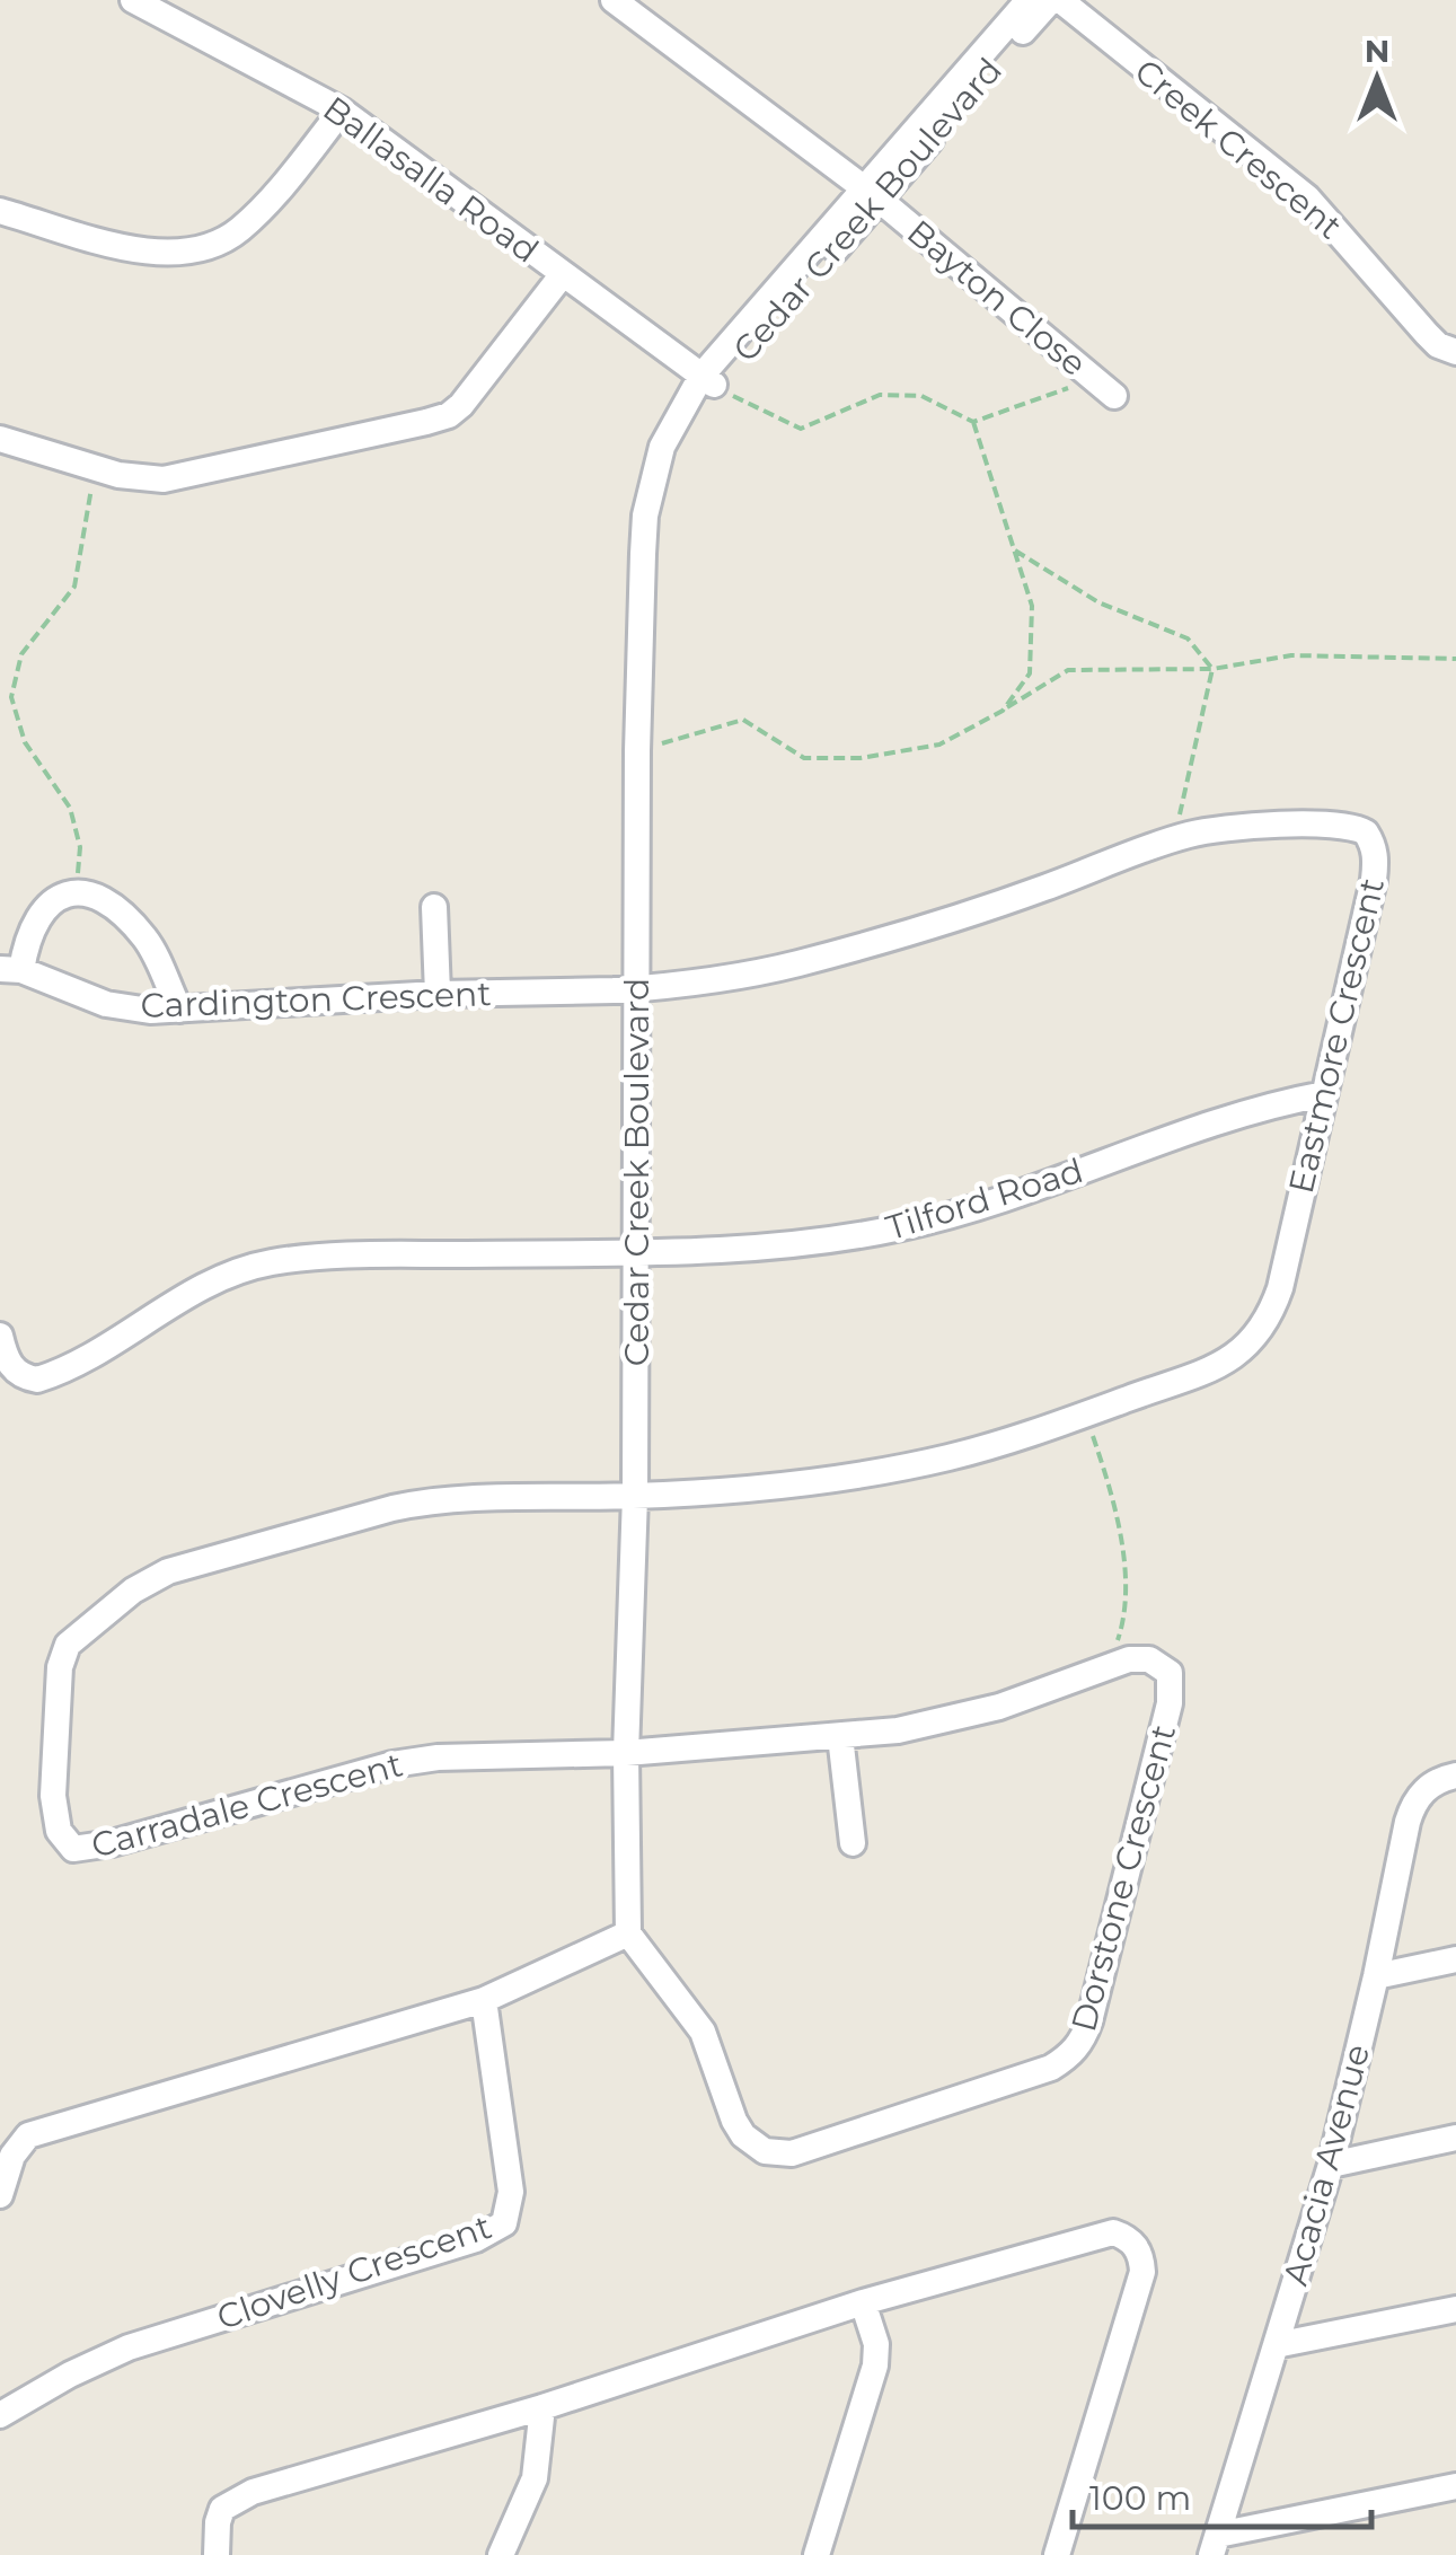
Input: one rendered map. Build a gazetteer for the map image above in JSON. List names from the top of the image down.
{
  "streets": {
    "street": [
      "Creek Crescent",
      "Ballasalla Road",
      "Cedar Creek Boulevard",
      "Bayton Close",
      "Cardington Crescent",
      "Eastmore Crescent",
      "Tilford Road",
      "Carradale Crescent",
      "Dorstone Crescent",
      "Acacia Avenue",
      "Clovelly Crescent"
    ]
  },
  "crossings": [
    ["Ballasalla Road", "Cedar Creek Boulevard"],
    ["Cedar Creek Boulevard", "Bayton Close"],
    ["Cedar Creek Boulevard", "Cardington Crescent"],
    ["Cedar Creek Boulevard", "Eastmore Crescent"],
    ["Cedar Creek Boulevard", "Tilford Road"],
    ["Cedar Creek Boulevard", "Carradale Crescent"],
    ["Cedar Creek Boulevard", "Dorstone Crescent"],
    ["Cardington Crescent", "Eastmore Crescent"],
    ["Eastmore Crescent", "Tilford Road"],
    ["Eastmore Crescent", "Carradale Crescent"],
    ["Carradale Crescent", "Dorstone Crescent"]
  ],
  "scale_bar": "100 m",
  "north": "top"
}
